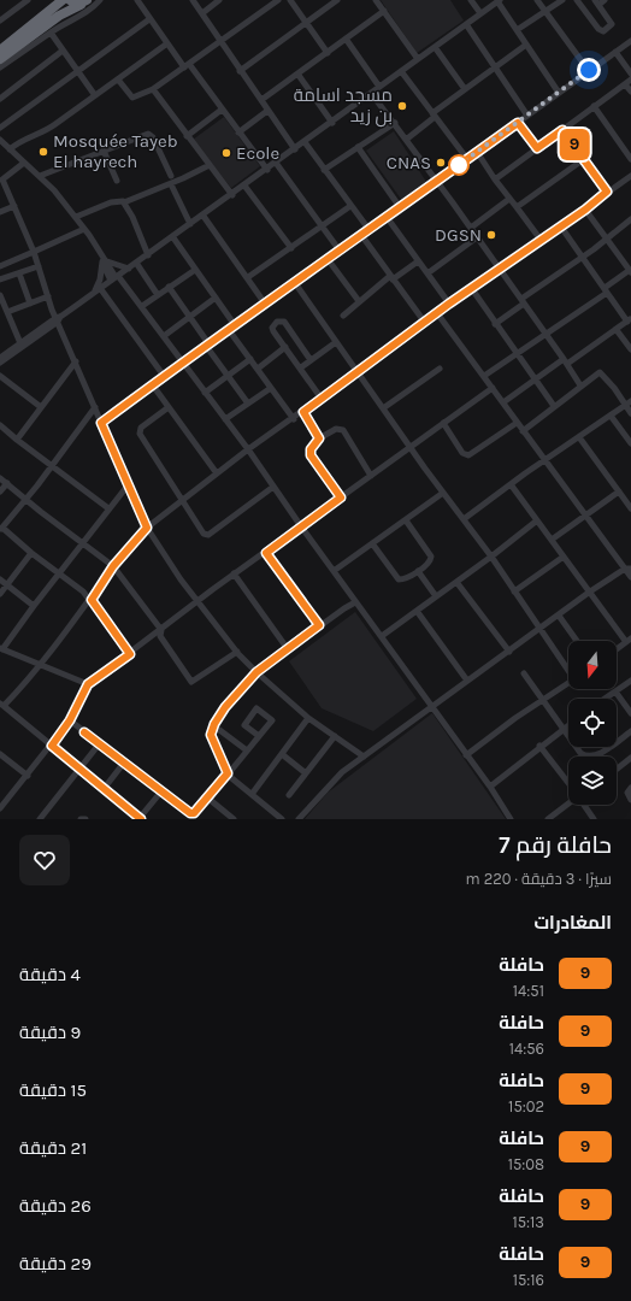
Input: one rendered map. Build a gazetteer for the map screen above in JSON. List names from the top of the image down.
{
  "places": [
    "مسجد اسامة بن زيد",
    "Mosquée Tayeb El hayrech",
    "Ecole",
    "CNAS",
    "DGSN"
  ],
  "lines": ["bus line 9"],
  "north": "bottom",
  "page": {
    "on_map": "9",
    "heading": [
      ["حافلة رقم 7", "سيرًا · 3 دقيقة · 220 m"],
      "المغادرات"
    ],
    "list": [
      {
        "mark": "9",
        "name": "حافلة",
        "note": "14:51",
        "value": "4 دقيقة"
      },
      {
        "mark": "9",
        "name": "حافلة",
        "note": "14:56",
        "value": "9 دقيقة"
      },
      {
        "mark": "9",
        "name": "حافلة",
        "note": "15:02",
        "value": "15 دقيقة"
      },
      {
        "mark": "9",
        "name": "حافلة",
        "note": "15:08",
        "value": "21 دقيقة"
      },
      {
        "mark": "9",
        "name": "حافلة",
        "note": "15:13",
        "value": "26 دقيقة"
      },
      {
        "mark": "9",
        "name": "حافلة",
        "note": "15:16",
        "value": "29 دقيقة"
      }
    ]
  }
}
